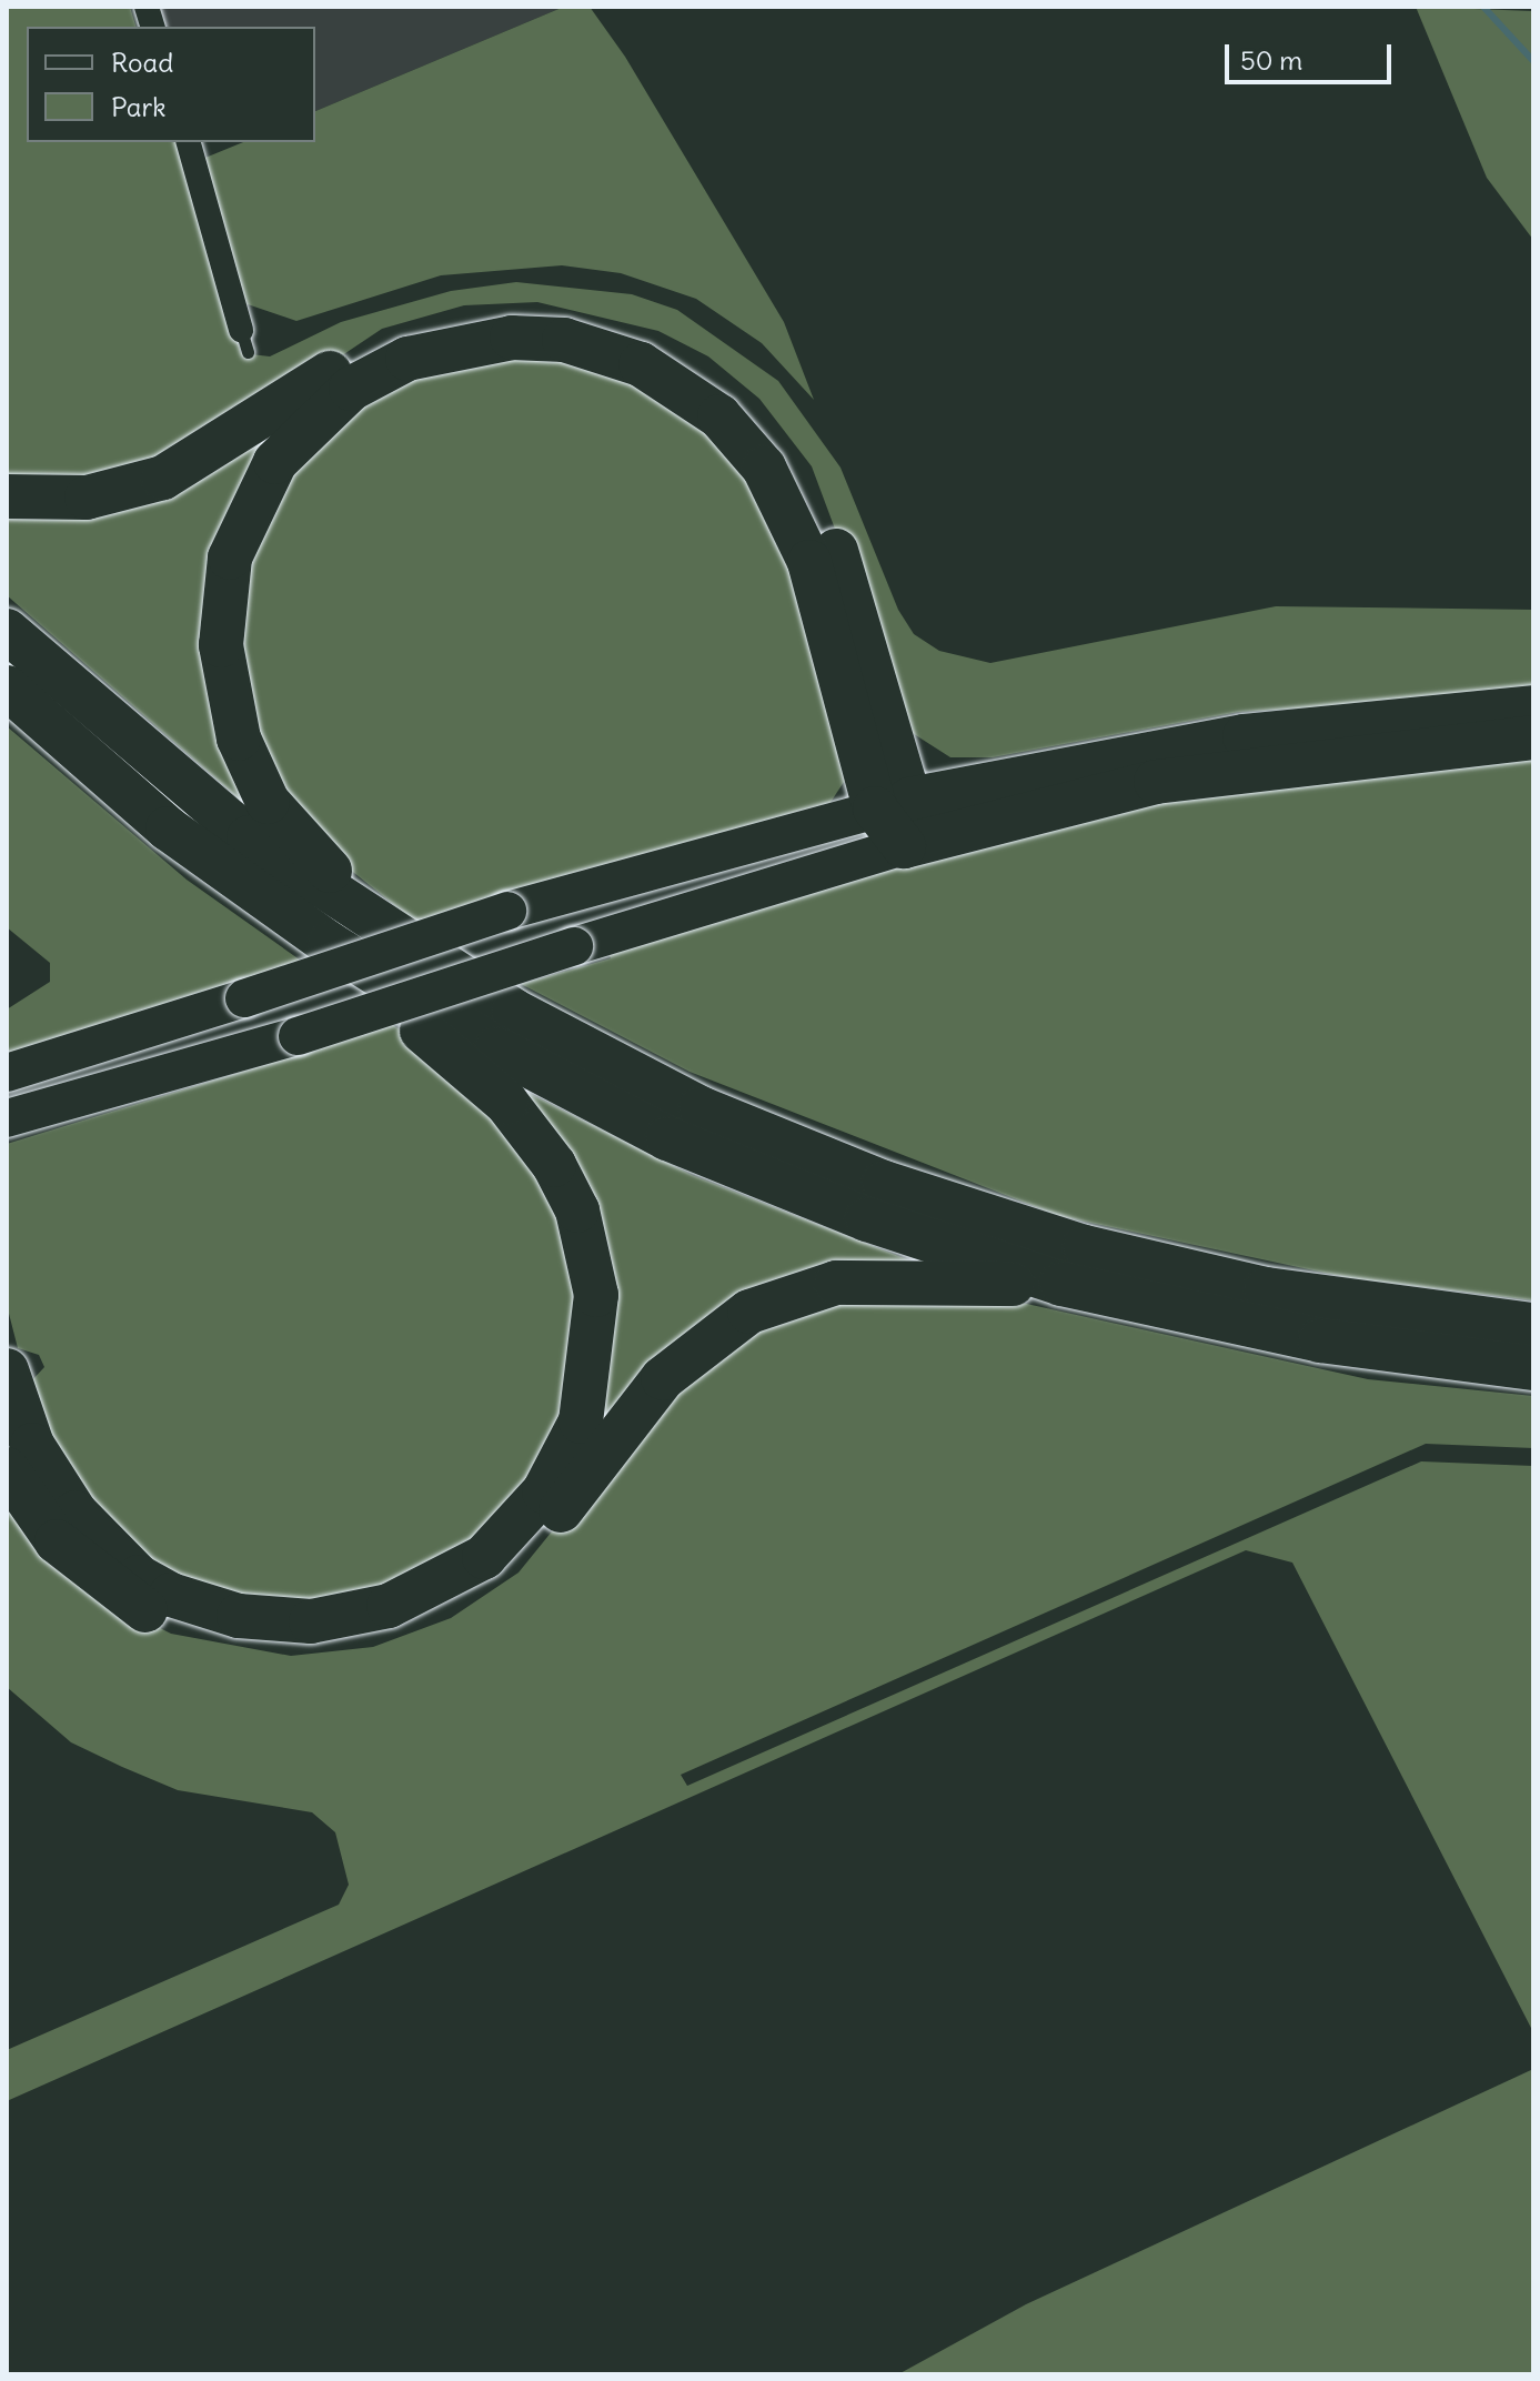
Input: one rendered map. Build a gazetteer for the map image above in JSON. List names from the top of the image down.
{
  "legend": ["Road", "Park"],
  "scale_bar": "50 m"
}
